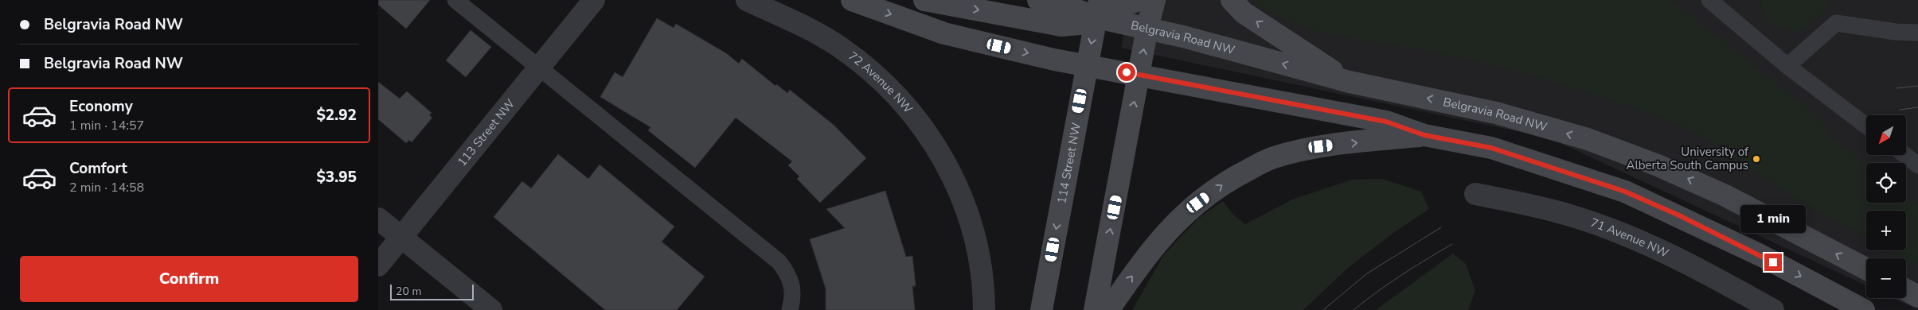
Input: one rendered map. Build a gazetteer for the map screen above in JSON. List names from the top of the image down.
{
  "streets": {
    "main road": ["Belgravia Road NW", "114 Street NW"],
    "street": ["72 Avenue NW", "113 Street NW", "71 Avenue NW"]
  },
  "crossings": [
    ["Belgravia Road NW", "114 Street NW"]
  ],
  "places": ["University of Alberta South Campus"],
  "scale_bar": "20 m",
  "north": "bottom left",
  "page": {
    "banner": ["Belgravia Road NW", "Belgravia Road NW"],
    "list": [
      {
        "name": "Economy",
        "note": "1 min · 14:57",
        "value": "$2.92"
      },
      {
        "name": "Comfort",
        "note": "2 min · 14:58",
        "value": "$3.95"
      }
    ],
    "map_buttons": ["+", "−"],
    "bubble": "1 min",
    "buttons": "Confirm",
    "scale": "20 m"
  }
}
